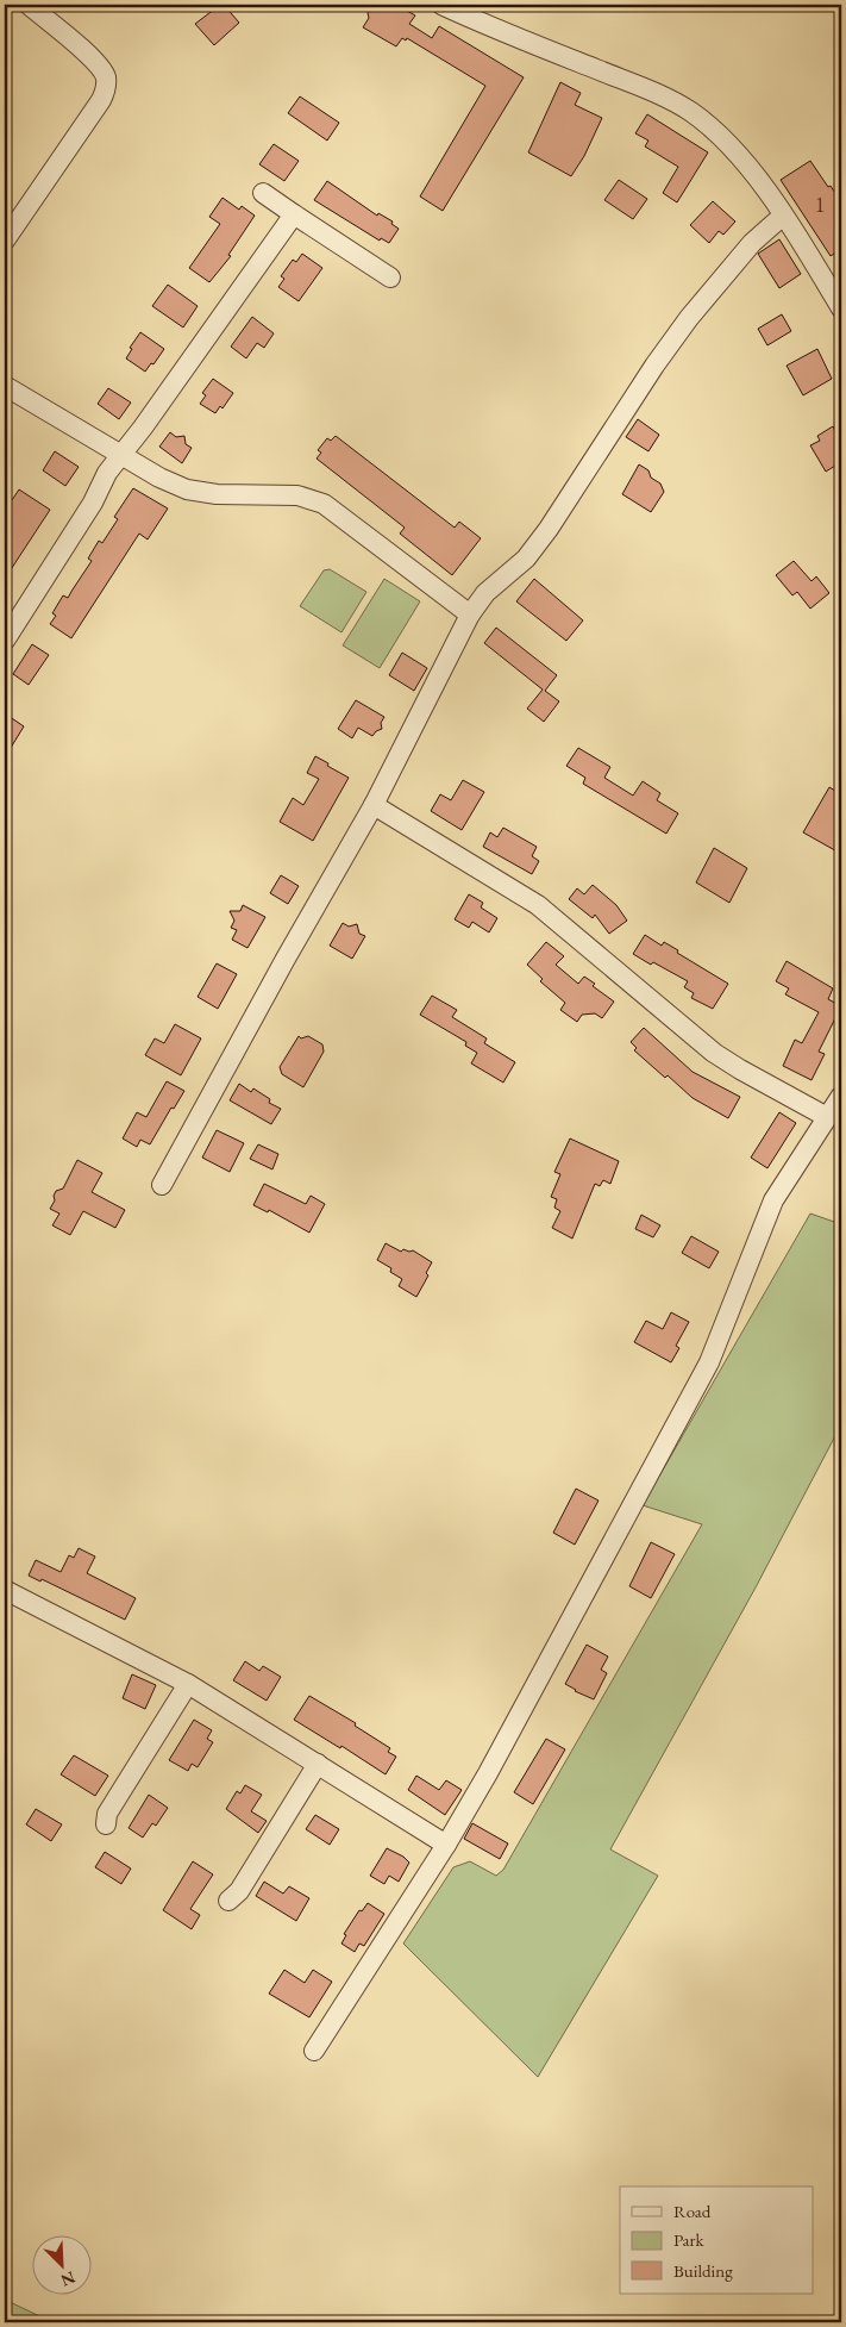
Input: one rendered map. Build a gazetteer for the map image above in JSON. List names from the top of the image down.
{
  "house_numbers": ["1"],
  "legend": ["Road", "Park", "Building"],
  "north": "bottom right"
}
